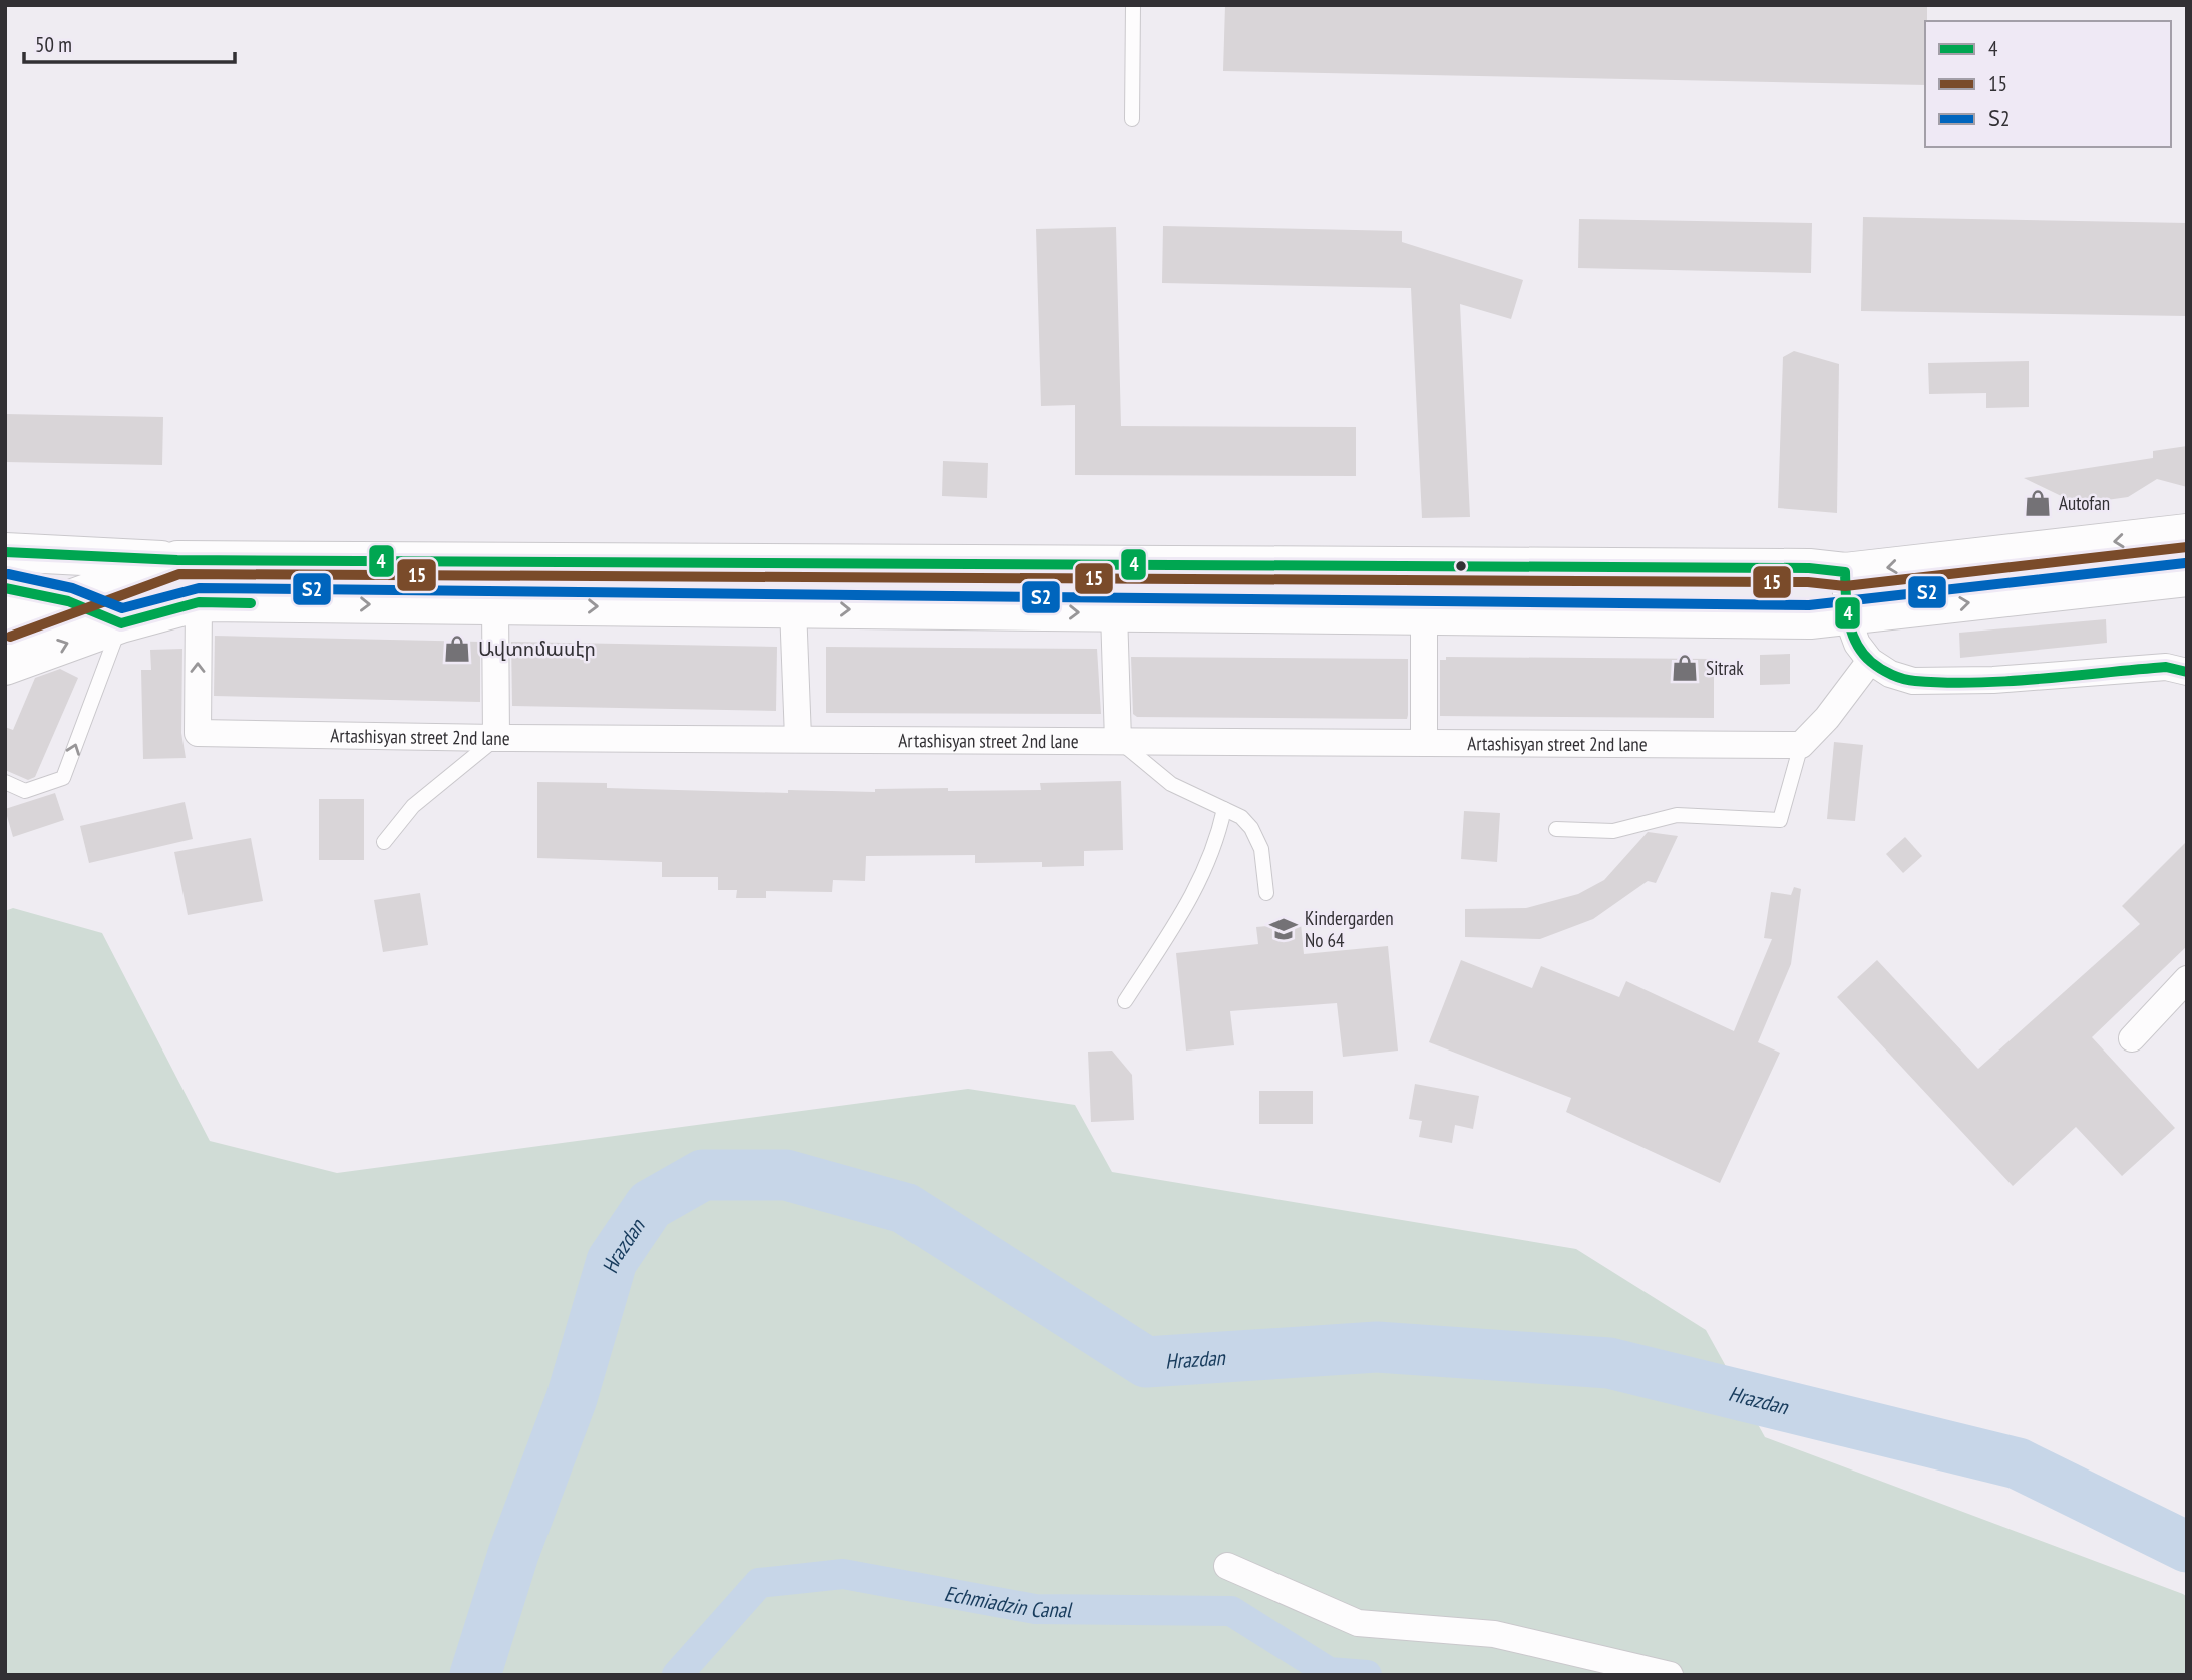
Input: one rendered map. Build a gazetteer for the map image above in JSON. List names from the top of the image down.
{
  "streets": {
    "street": ["Artashisyan street 2nd lane"]
  },
  "water": ["Hrazdan", "Echmiadzin Canal"],
  "places": {
    "shop": ["Autofan", "Ավտոմասէր", "Sitrak"],
    "school or university": ["Kindergarden No 64"]
  },
  "lines": ["transit line 15", "transit line 4", "transit line Տ2"],
  "legend": ["4", "15", "Տ2"],
  "scale_bar": "50 m"
}
